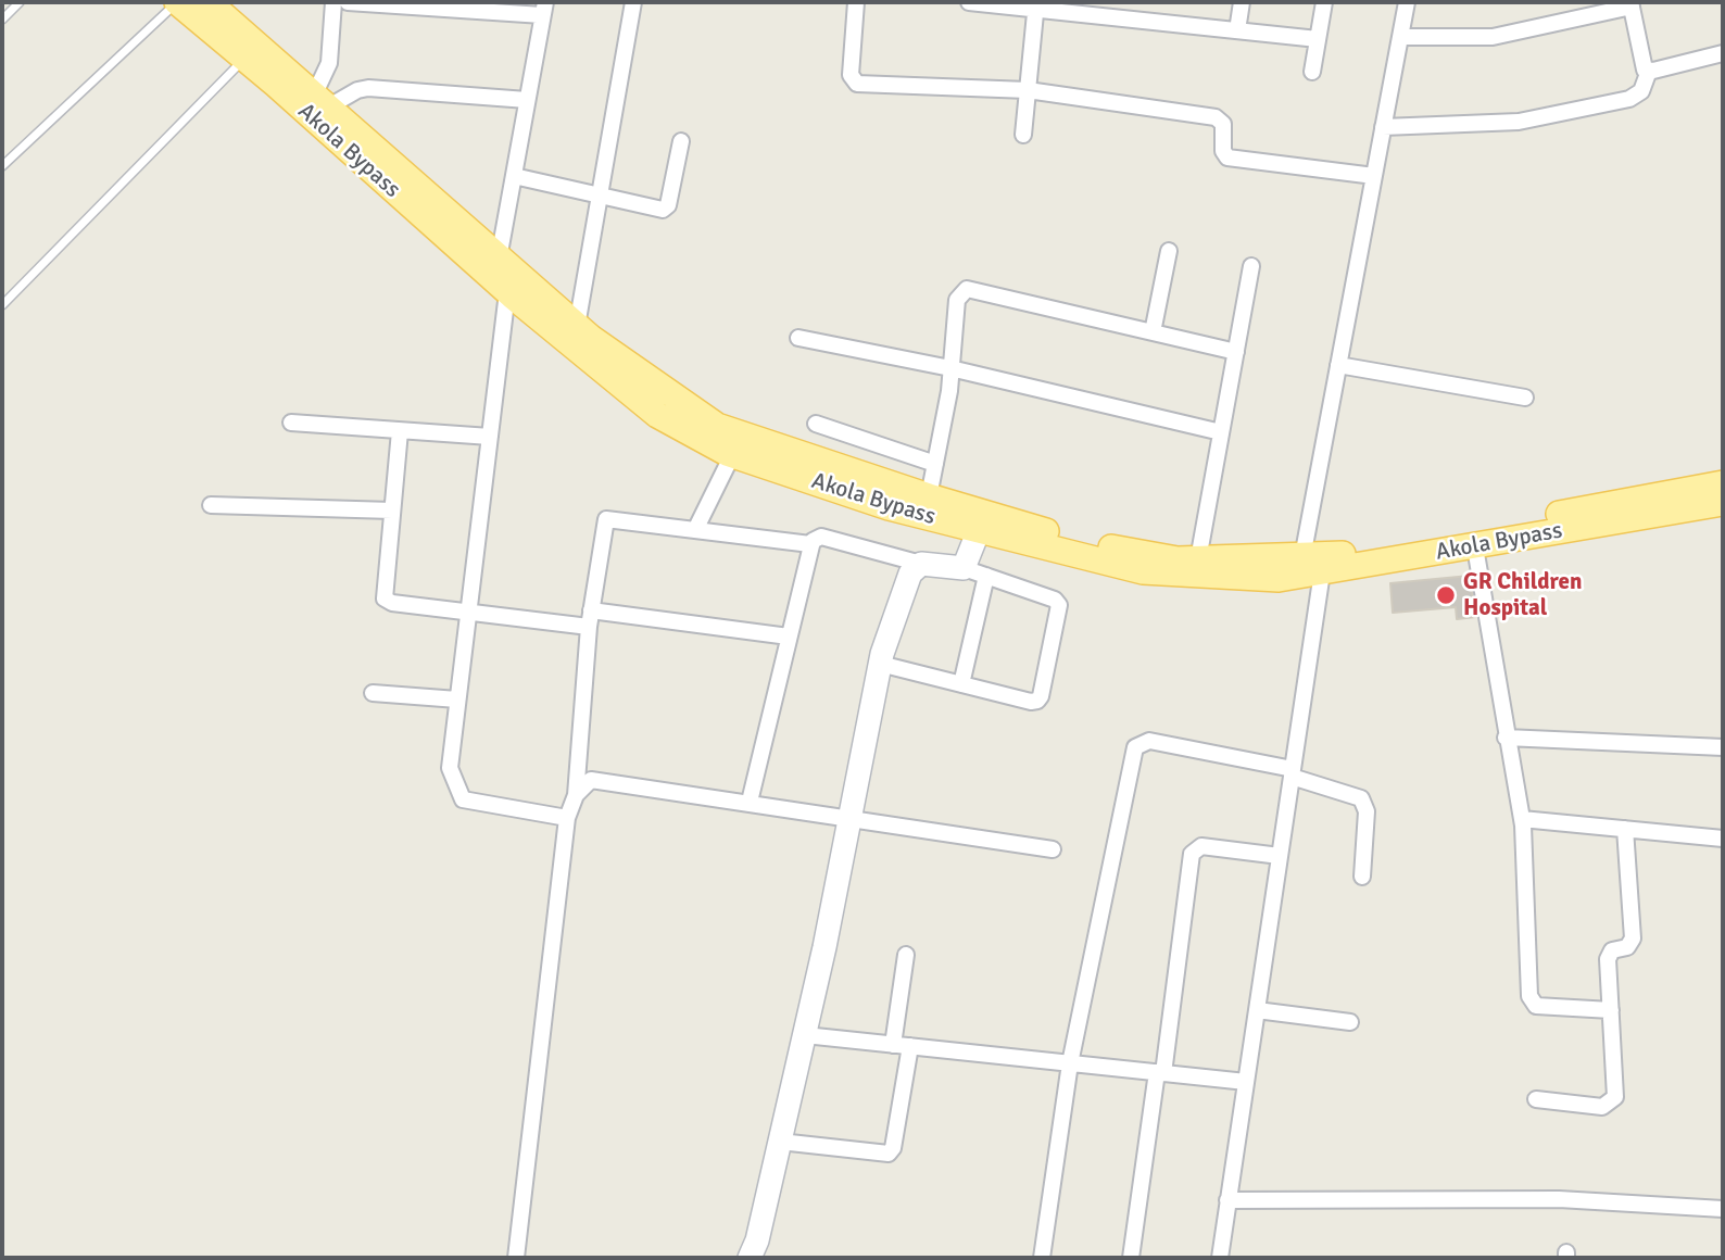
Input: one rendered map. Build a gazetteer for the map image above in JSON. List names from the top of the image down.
{
  "streets": {
    "main road": ["Akola Bypass"]
  },
  "places": ["GR Children Hospital"]
}
